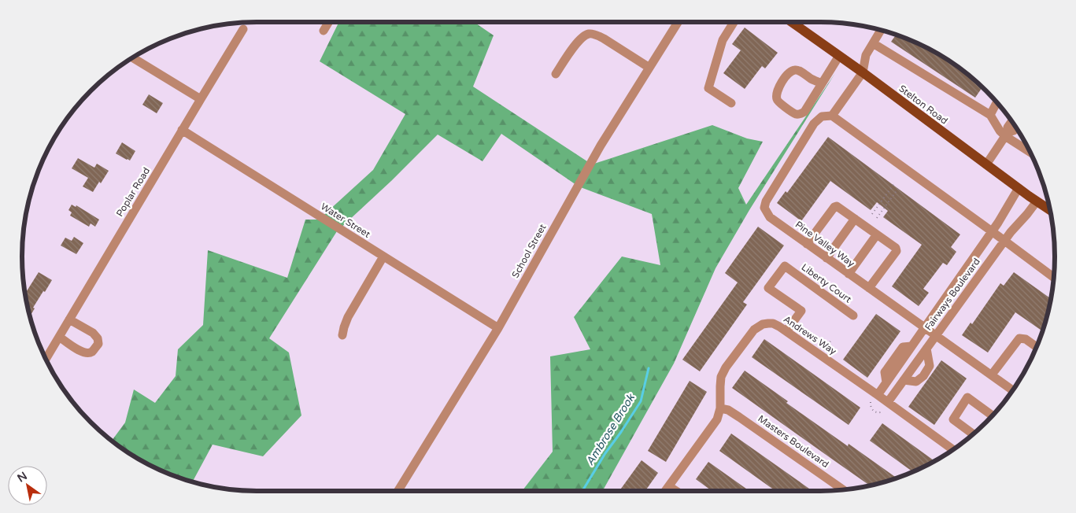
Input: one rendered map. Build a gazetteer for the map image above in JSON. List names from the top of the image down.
{
  "streets": {
    "main road": ["Stelton Road"],
    "street": [
      "Poplar Road",
      "Water Street",
      "Pine Valley Way",
      "School Street",
      "Liberty Court",
      "Fairways Boulevard",
      "Andrews Way",
      "Masters Boulevard"
    ]
  },
  "crossings": [
    ["Stelton Road", "Pine Valley Way"],
    ["Stelton Road", "Fairways Boulevard"],
    ["Poplar Road", "Water Street"],
    ["Water Street", "School Street"],
    ["Pine Valley Way", "Fairways Boulevard"],
    ["Liberty Court", "Andrews Way"],
    ["Fairways Boulevard", "Andrews Way"],
    ["Andrews Way", "Masters Boulevard"]
  ],
  "water": ["Ambrose Brook"],
  "north": "top left"
}
